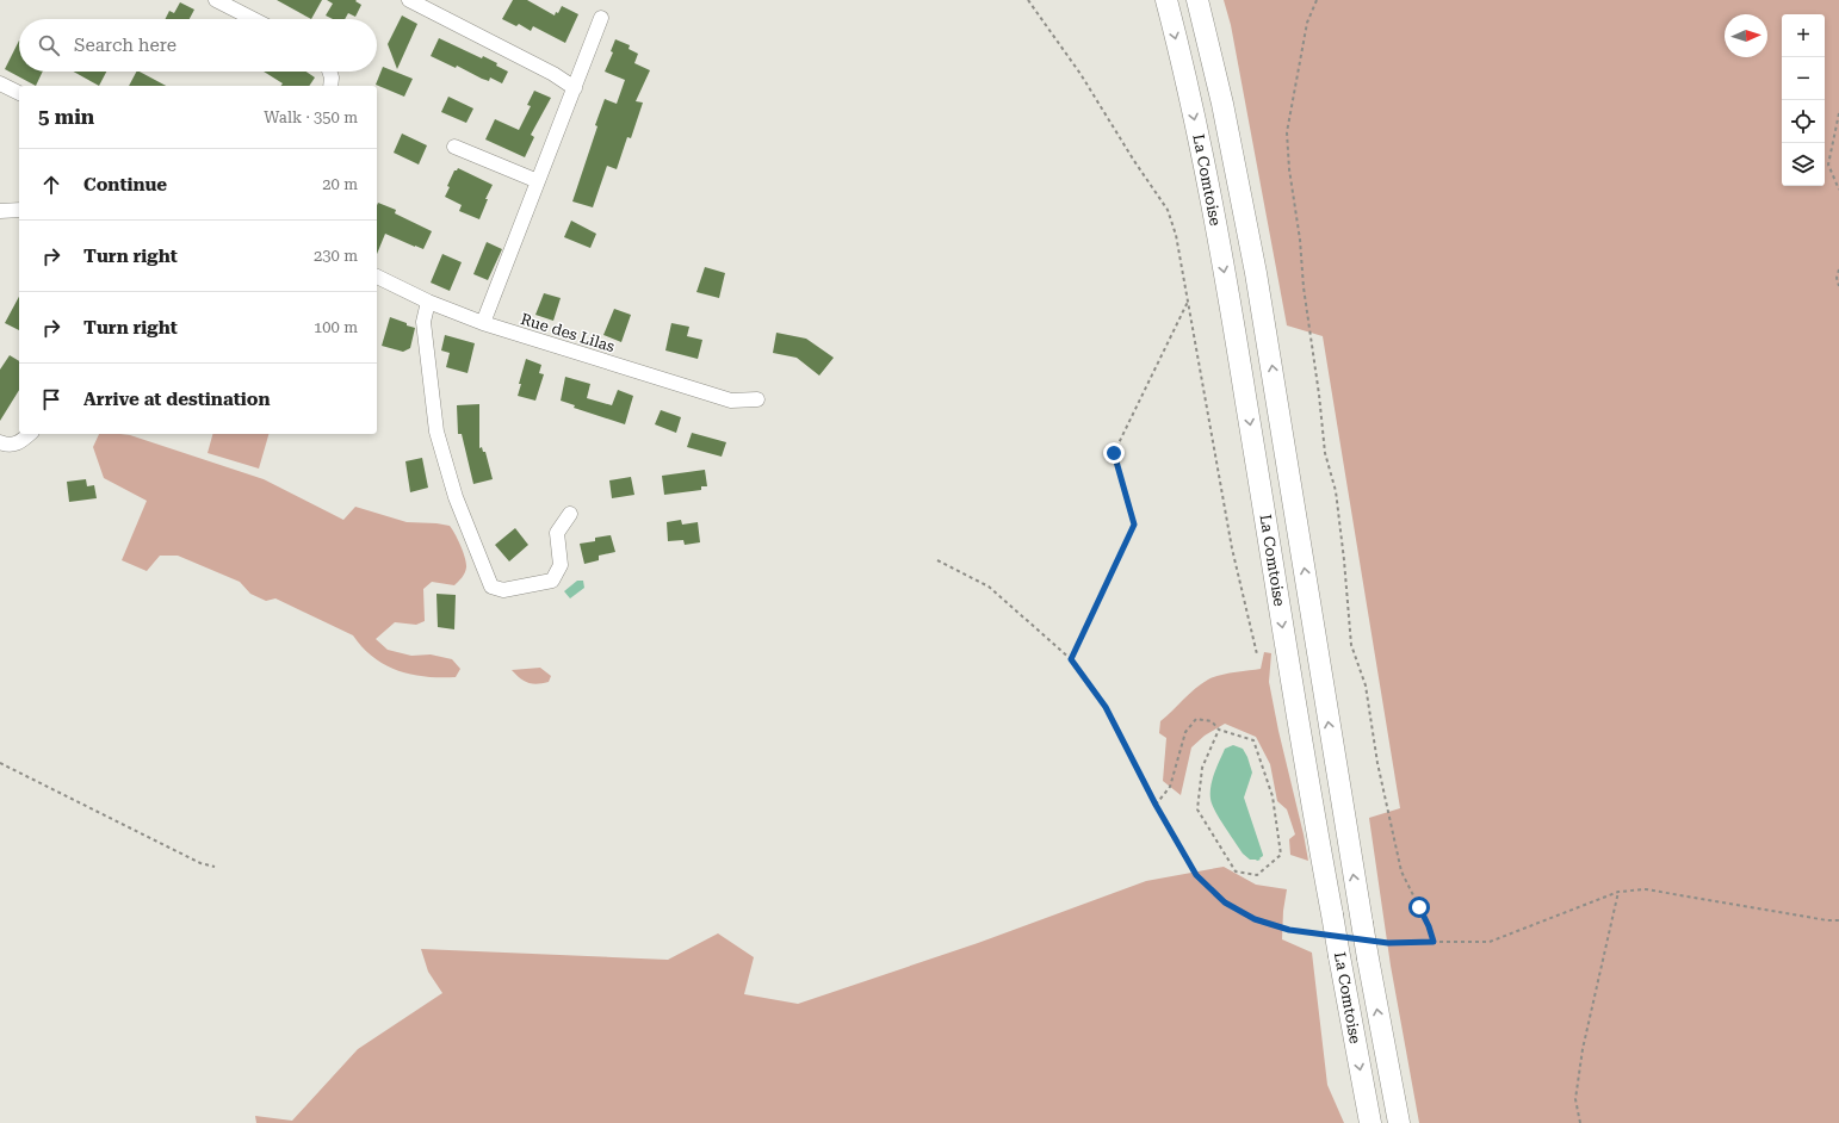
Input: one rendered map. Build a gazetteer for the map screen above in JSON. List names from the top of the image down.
{
  "streets": {
    "highway": ["La Comtoise"],
    "street": ["Rue des Lilas"]
  },
  "north": "right",
  "page": {
    "map_buttons": ["+", "−"],
    "search": "Search here",
    "heading": ["5 min", "Walk · 350 m"],
    "list": [
      ["Continue", "20 m"],
      ["Turn right", "230 m"],
      ["Turn right", "100 m"],
      "Arrive at destination"
    ]
  }
}
